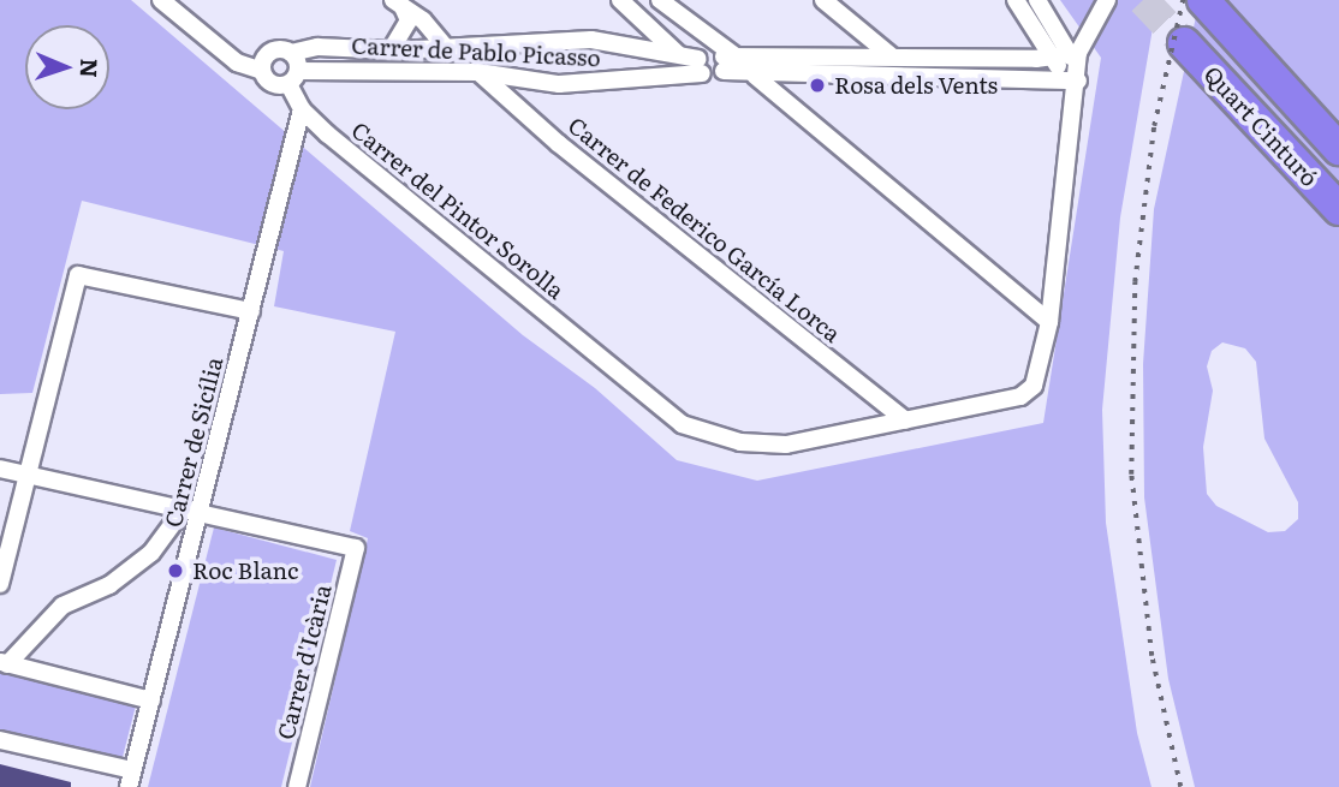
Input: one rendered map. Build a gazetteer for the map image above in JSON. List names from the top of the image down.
{
  "streets": {
    "highway": ["Quart Cinturó"],
    "street": [
      "Carrer de Pablo Picasso",
      "Carrer del Pintor Sorolla",
      "Carrer de Federico García Lorca",
      "Carrer de Sicília",
      "Carrer d'Icària"
    ]
  },
  "crossings": [
    ["Carrer de Pablo Picasso", "Carrer del Pintor Sorolla"],
    ["Carrer de Pablo Picasso", "Carrer de Federico García Lorca"],
    ["Carrer del Pintor Sorolla", "Carrer de Federico García Lorca"],
    ["Carrer del Pintor Sorolla", "Carrer de Sicília"],
    ["Carrer de Sicília", "Carrer d'Icària"]
  ],
  "places": ["Rosa dels Vents", "Roc Blanc"],
  "north": "right"
}
